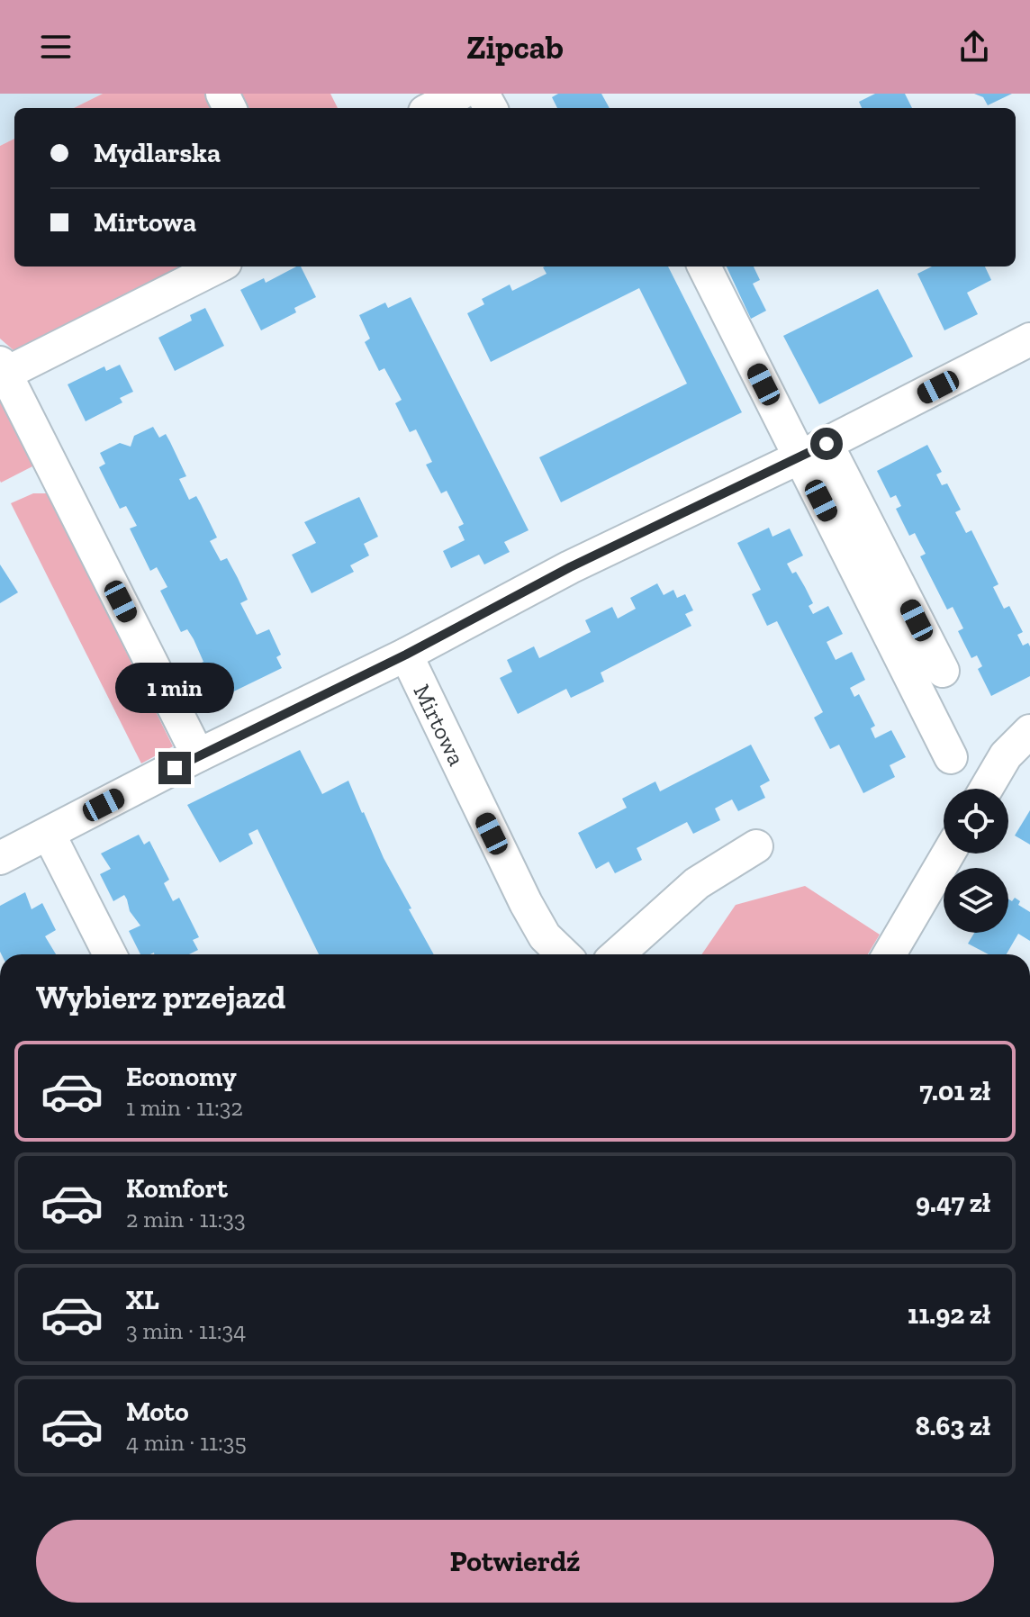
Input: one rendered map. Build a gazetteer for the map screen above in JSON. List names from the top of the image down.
{
  "streets": {
    "street": ["Mirtowa"]
  },
  "page": {
    "header": "Zipcab",
    "banner": ["Mydlarska", "Mirtowa"],
    "bubble": "1 min",
    "heading": "Wybierz przejazd",
    "list": [
      {
        "name": "Economy",
        "note": "1 min · 11:32",
        "value": "7.01 zł"
      },
      {
        "name": "Komfort",
        "note": "2 min · 11:33",
        "value": "9.47 zł"
      },
      {
        "name": "XL",
        "note": "3 min · 11:34",
        "value": "11.92 zł"
      },
      {
        "name": "Moto",
        "note": "4 min · 11:35",
        "value": "8.63 zł"
      }
    ],
    "buttons": "Potwierdź"
  }
}
